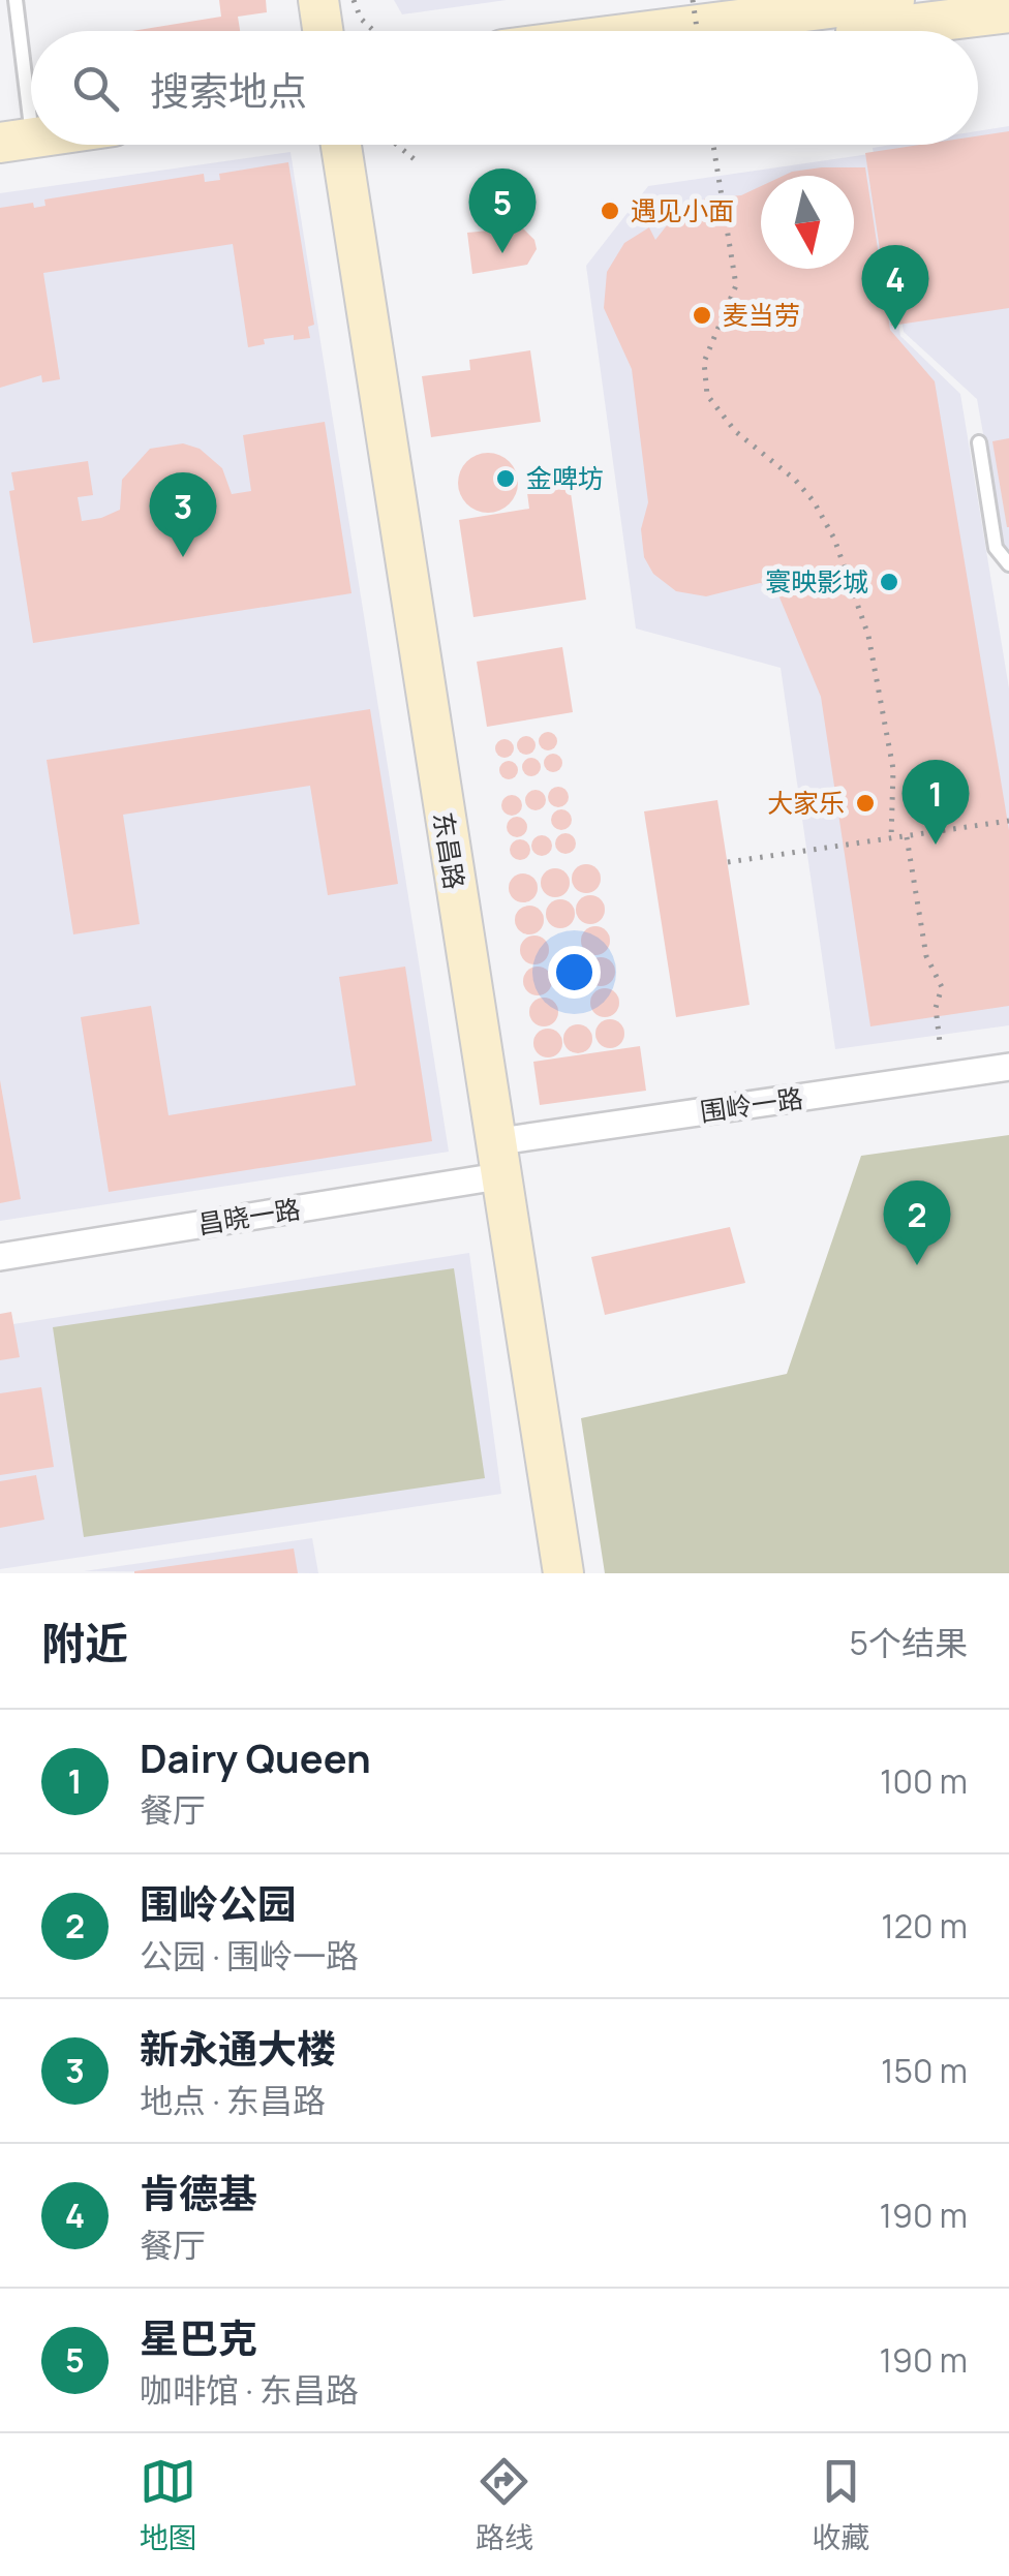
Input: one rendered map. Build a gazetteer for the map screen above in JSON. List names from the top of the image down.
{
  "streets": {
    "street": ["东昌路", "围岭一路", "昌晓一路"]
  },
  "crossings": [
    ["东昌路", "围岭一路"],
    ["东昌路", "昌晓一路"],
    ["围岭一路", "昌晓一路"]
  ],
  "places": [
    "遇见小面",
    "麦当劳",
    "金啤坊",
    "寰映影城",
    "大家乐"
  ],
  "north": "bottom",
  "page": {
    "search": "搜索地点",
    "pins": [
      "5",
      "4",
      "3",
      "1",
      "2"
    ],
    "heading": ["附近", "5个结果"],
    "list": [
      {
        "mark": "1",
        "name": "Dairy Queen",
        "note": "餐厅",
        "value": "100 m"
      },
      {
        "mark": "2",
        "name": "围岭公园",
        "note": "公园 · 围岭一路",
        "value": "120 m"
      },
      {
        "mark": "3",
        "name": "新永通大楼",
        "note": "地点 · 东昌路",
        "value": "150 m"
      },
      {
        "mark": "4",
        "name": "肯德基",
        "note": "餐厅",
        "value": "190 m"
      },
      {
        "mark": "5",
        "name": "星巴克",
        "note": "咖啡馆 · 东昌路",
        "value": "190 m"
      }
    ],
    "nav": ["地图", "路线", "收藏"]
  }
}
